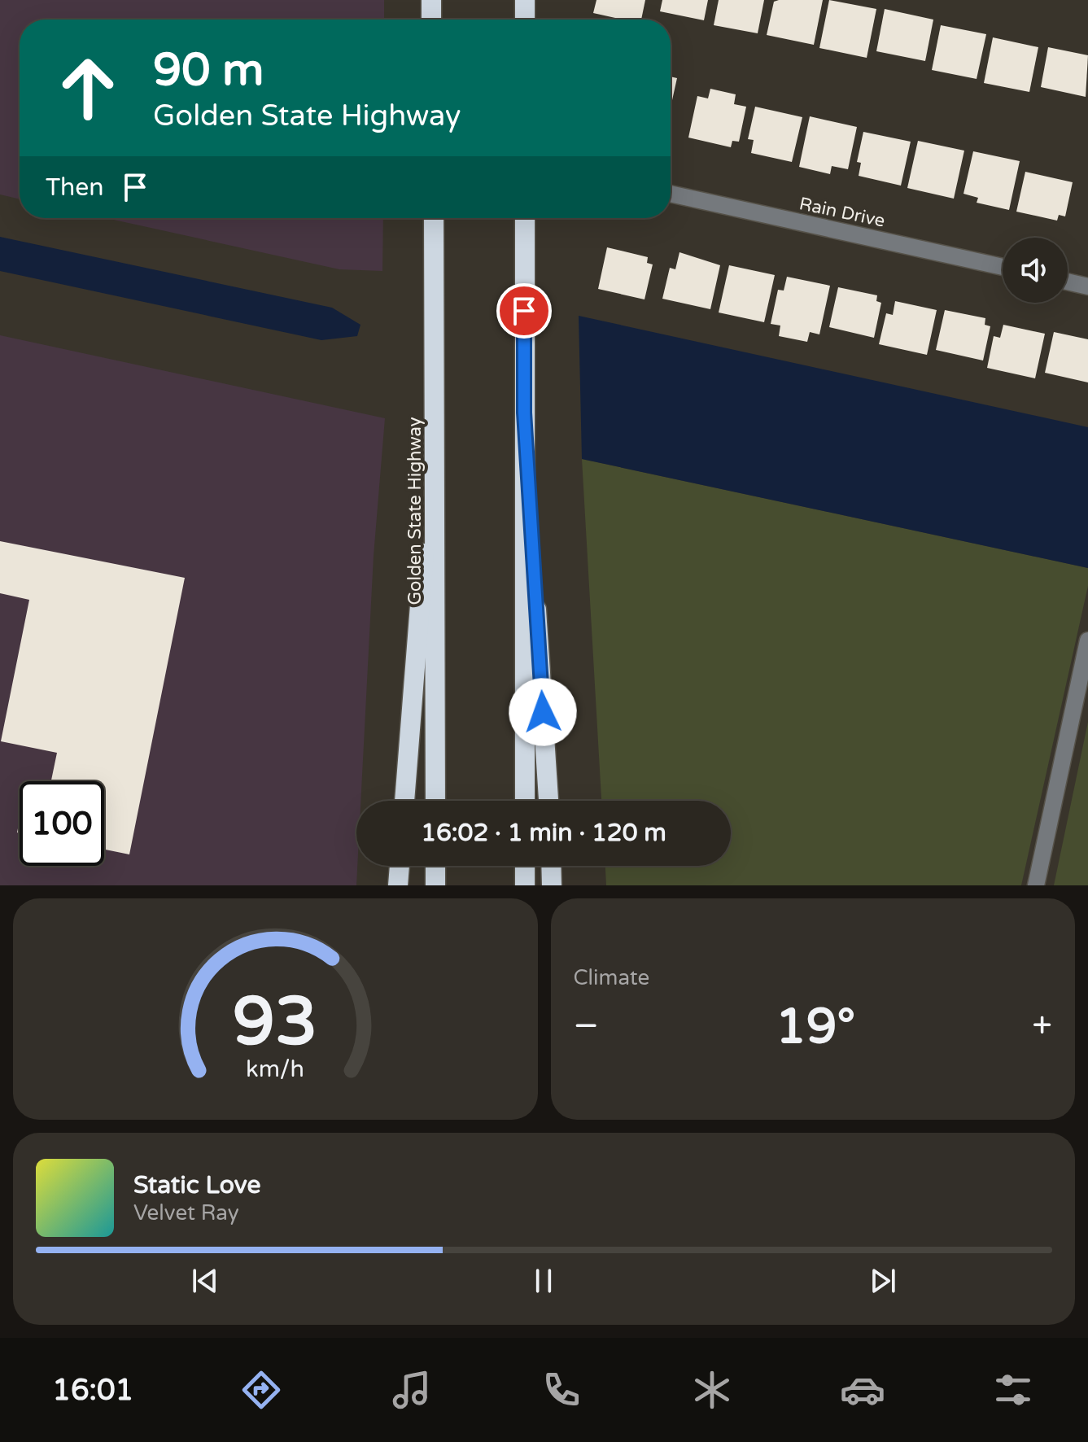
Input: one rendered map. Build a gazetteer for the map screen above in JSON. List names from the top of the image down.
{
  "streets": {
    "highway": ["Golden State Highway"],
    "street": ["Rain Drive"]
  },
  "page": {
    "turn": ["90 m", "Golden State Highway"],
    "then": "Then",
    "limit": "100",
    "trip": "16:02 · 1 min · 120 m",
    "tile": "Climate",
    "heat": ["−", "19°", "+"],
    "song": ["Static Love", "Velvet Ray"],
    "tabs": "16:01",
    "gauge": ["93", "km/h"]
  }
}
